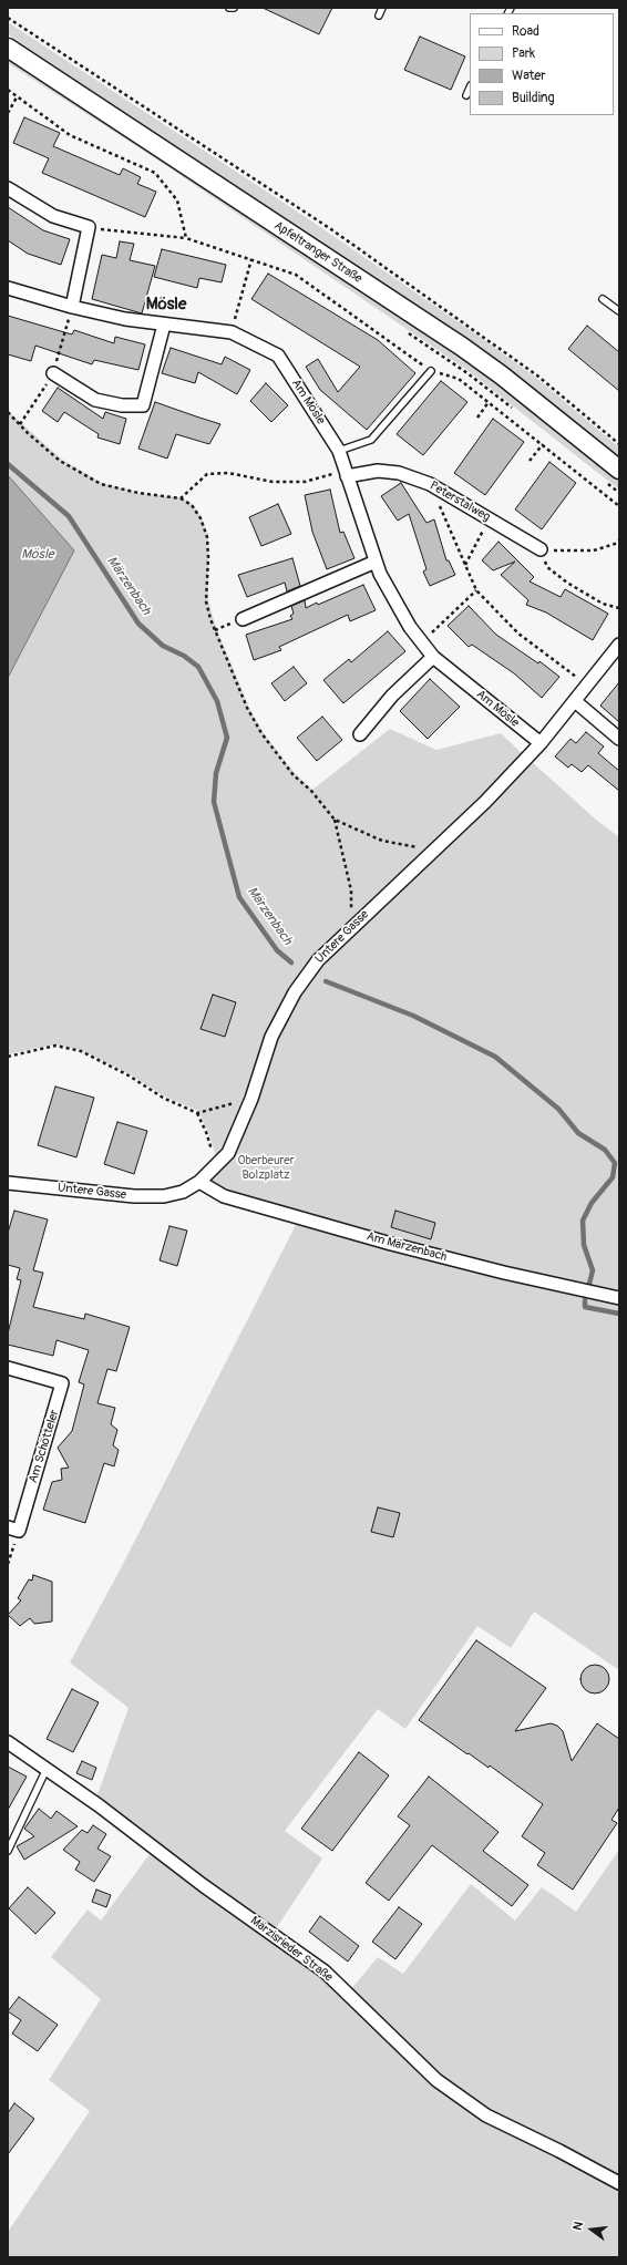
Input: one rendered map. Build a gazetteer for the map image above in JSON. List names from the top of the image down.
{
  "streets": {
    "street": [
      "Apfeltranger Straße",
      "Am Mösle",
      "Peterstalweg",
      "Untere Gasse",
      "Am Märzenbach",
      "Am Schötteler",
      "Märzisrieder Straße"
    ]
  },
  "crossings": [
    ["Am Mösle", "Peterstalweg"],
    ["Am Mösle", "Untere Gasse"],
    ["Untere Gasse", "Am Märzenbach"]
  ],
  "districts": ["Mösle"],
  "water": ["Mösle", "Märzenbach"],
  "parks": ["Oberbeurer Bolzplatz"],
  "legend": [
    "Road",
    "Park",
    "Water",
    "Building"
  ],
  "north": "left"
}
